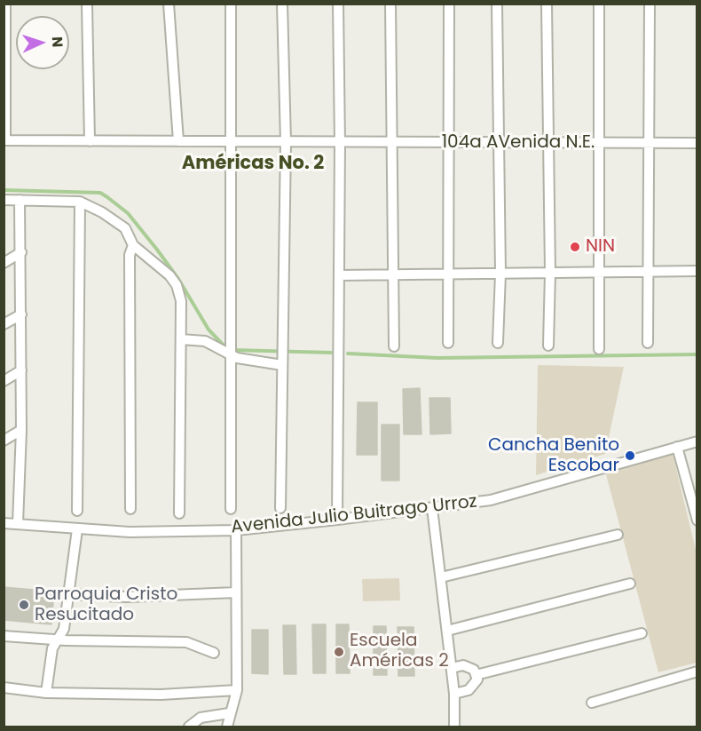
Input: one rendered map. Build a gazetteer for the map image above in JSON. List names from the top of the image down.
{
  "streets": {
    "street": ["104a AVenida N.E.", "Avenida Julio Buitrago Urroz"]
  },
  "districts": ["Américas No. 2"],
  "places": [
    "NIN",
    "Cancha Benito Escobar",
    "Parroquia Cristo Resucitado",
    "Escuela Américas 2"
  ],
  "north": "right"
}
